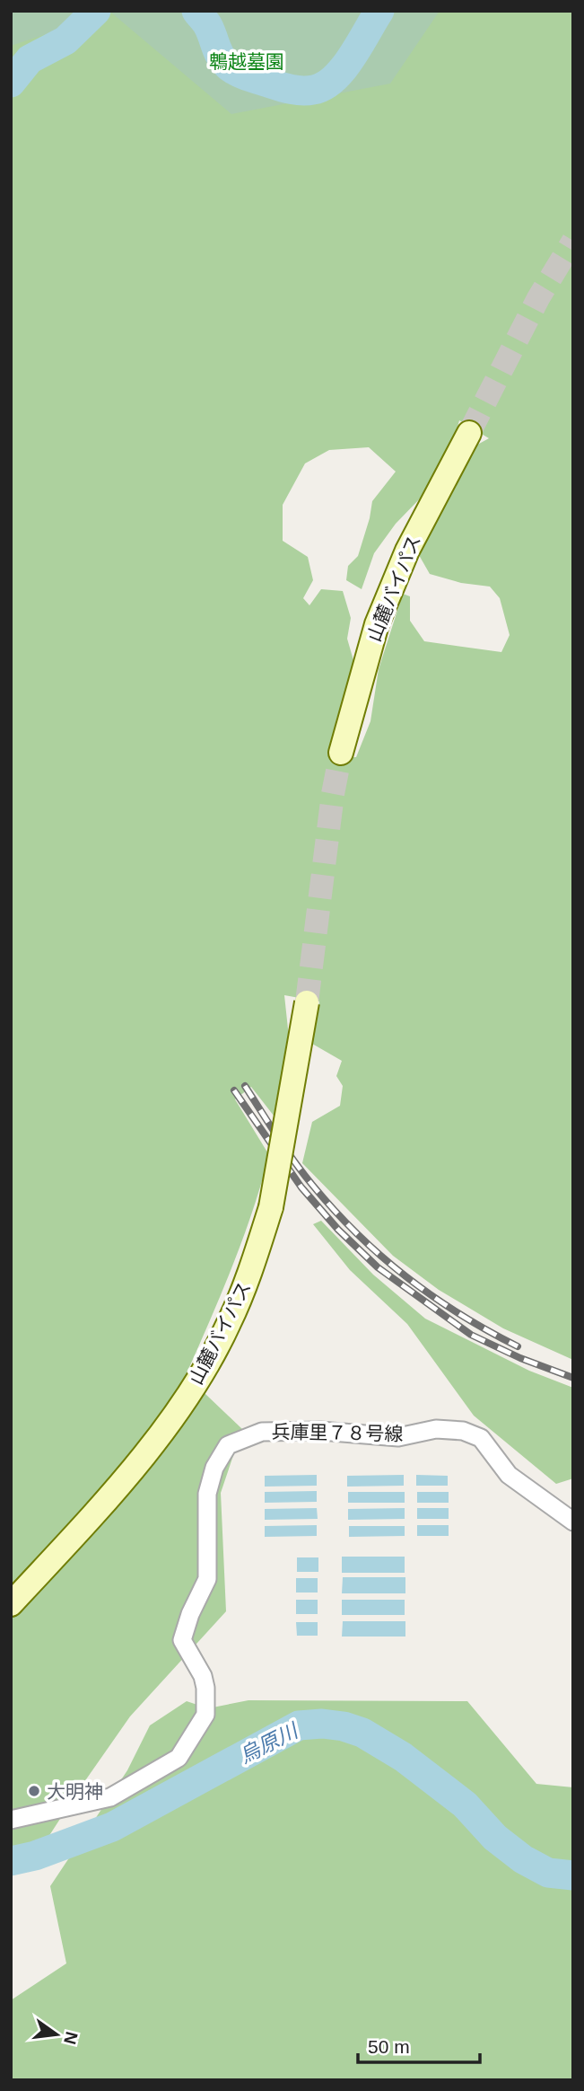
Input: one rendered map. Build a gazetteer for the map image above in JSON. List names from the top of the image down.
{
  "streets": {
    "street": ["山麓バイパス", "兵庫里７８号線"]
  },
  "water": ["烏原川"],
  "parks": ["鵯越墓園"],
  "places": ["大明神"],
  "scale_bar": "50 m",
  "north": "right"
}
